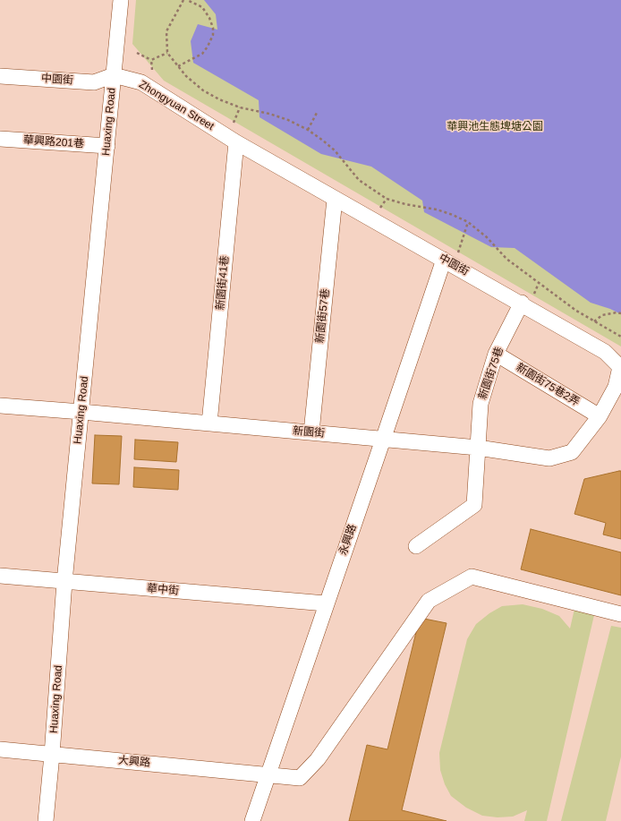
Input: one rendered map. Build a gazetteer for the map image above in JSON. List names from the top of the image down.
{
  "streets": {
    "street": [
      "中園街",
      "Zhongyuan Street",
      "Huaxing Road",
      "華興路201巷",
      "新園街41巷",
      "新園街57巷",
      "新園街75巷",
      "新園街75巷2弄",
      "新園街",
      "永興路",
      "華中街",
      "大興路"
    ]
  },
  "crossings": [
    ["中園街", "Zhongyuan Street"],
    ["中園街", "Huaxing Road"],
    ["中園街", "新園街41巷"],
    ["中園街", "新園街57巷"],
    ["中園街", "新園街75巷"],
    ["中園街", "新園街75巷2弄"],
    ["中園街", "新園街"],
    ["中園街", "永興路"],
    ["Zhongyuan Street", "Huaxing Road"],
    ["Zhongyuan Street", "新園街41巷"],
    ["Huaxing Road", "華興路201巷"],
    ["Huaxing Road", "新園街"],
    ["Huaxing Road", "華中街"],
    ["Huaxing Road", "大興路"],
    ["新園街41巷", "新園街"],
    ["新園街57巷", "新園街"],
    ["新園街75巷", "新園街75巷2弄"],
    ["新園街75巷", "新園街"],
    ["新園街75巷2弄", "新園街"],
    ["新園街", "永興路"],
    ["永興路", "華中街"],
    ["永興路", "大興路"]
  ],
  "parks": ["華興池生態埤塘公園"]
}
